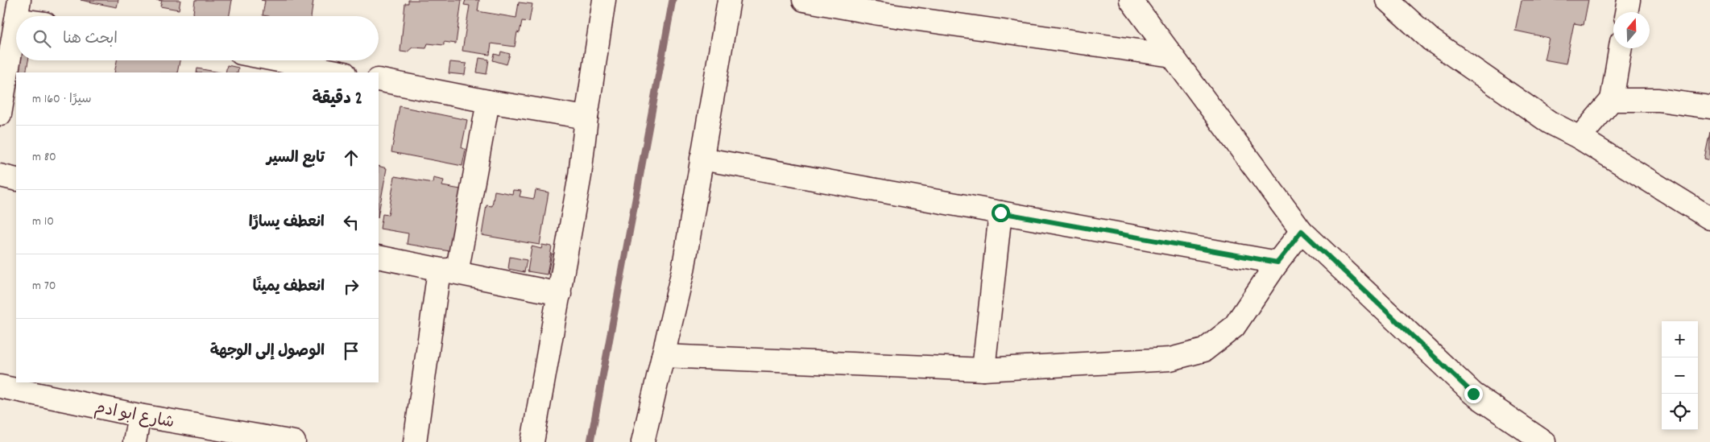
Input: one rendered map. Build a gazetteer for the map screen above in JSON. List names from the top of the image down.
{
  "streets": {
    "street": ["شارع ابو ادم"]
  },
  "north": "top",
  "page": {
    "search": "ابحث هنا",
    "heading": ["2 دقيقة", "سيرًا · 160 m"],
    "list": [
      ["تابع السير", "80 m"],
      ["انعطف يسارًا", "10 m"],
      ["انعطف يمينًا", "70 m"],
      "الوصول إلى الوجهة"
    ],
    "map_buttons": ["+", "−"]
  }
}
